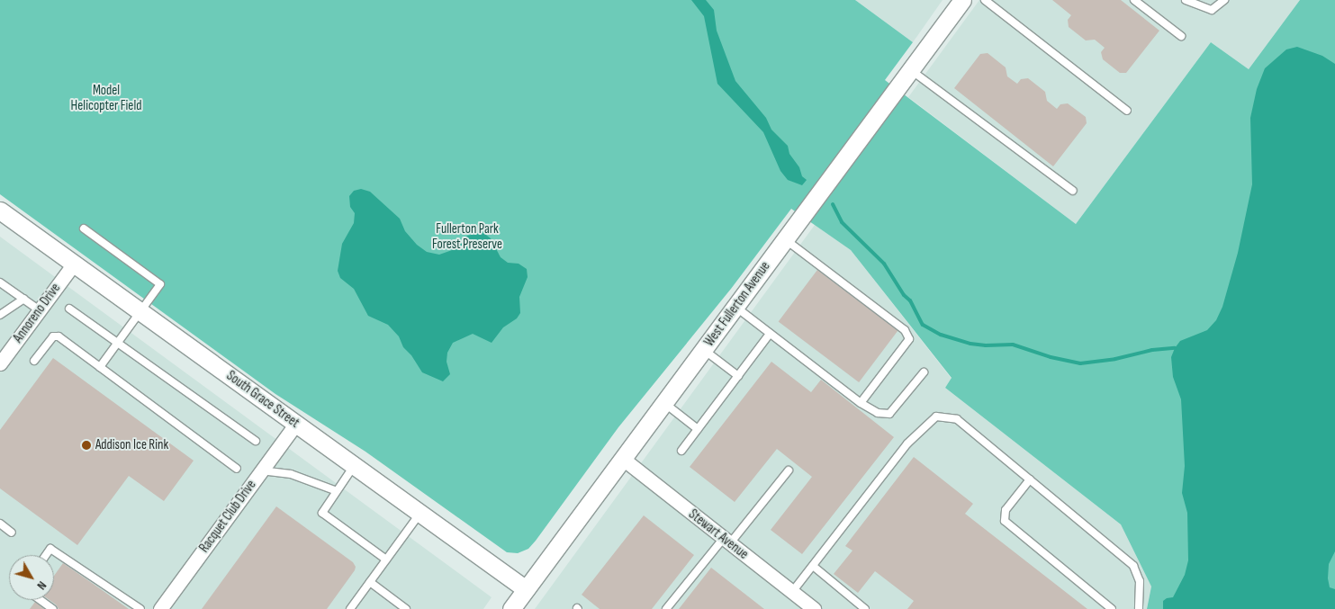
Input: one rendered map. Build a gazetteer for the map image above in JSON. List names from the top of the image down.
{
  "streets": {
    "street": [
      "West Fullerton Avenue",
      "Annoreno Drive",
      "South Grace Street",
      "Racquet Club Drive",
      "Stewart Avenue"
    ]
  },
  "crossings": [
    ["West Fullerton Avenue", "South Grace Street"],
    ["West Fullerton Avenue", "Stewart Avenue"],
    ["Annoreno Drive", "South Grace Street"],
    ["South Grace Street", "Racquet Club Drive"]
  ],
  "parks": ["Model Helicopter Field", "Fullerton Park Forest Preserve"],
  "places": ["Addison Ice Rink"],
  "north": "bottom right"
}
